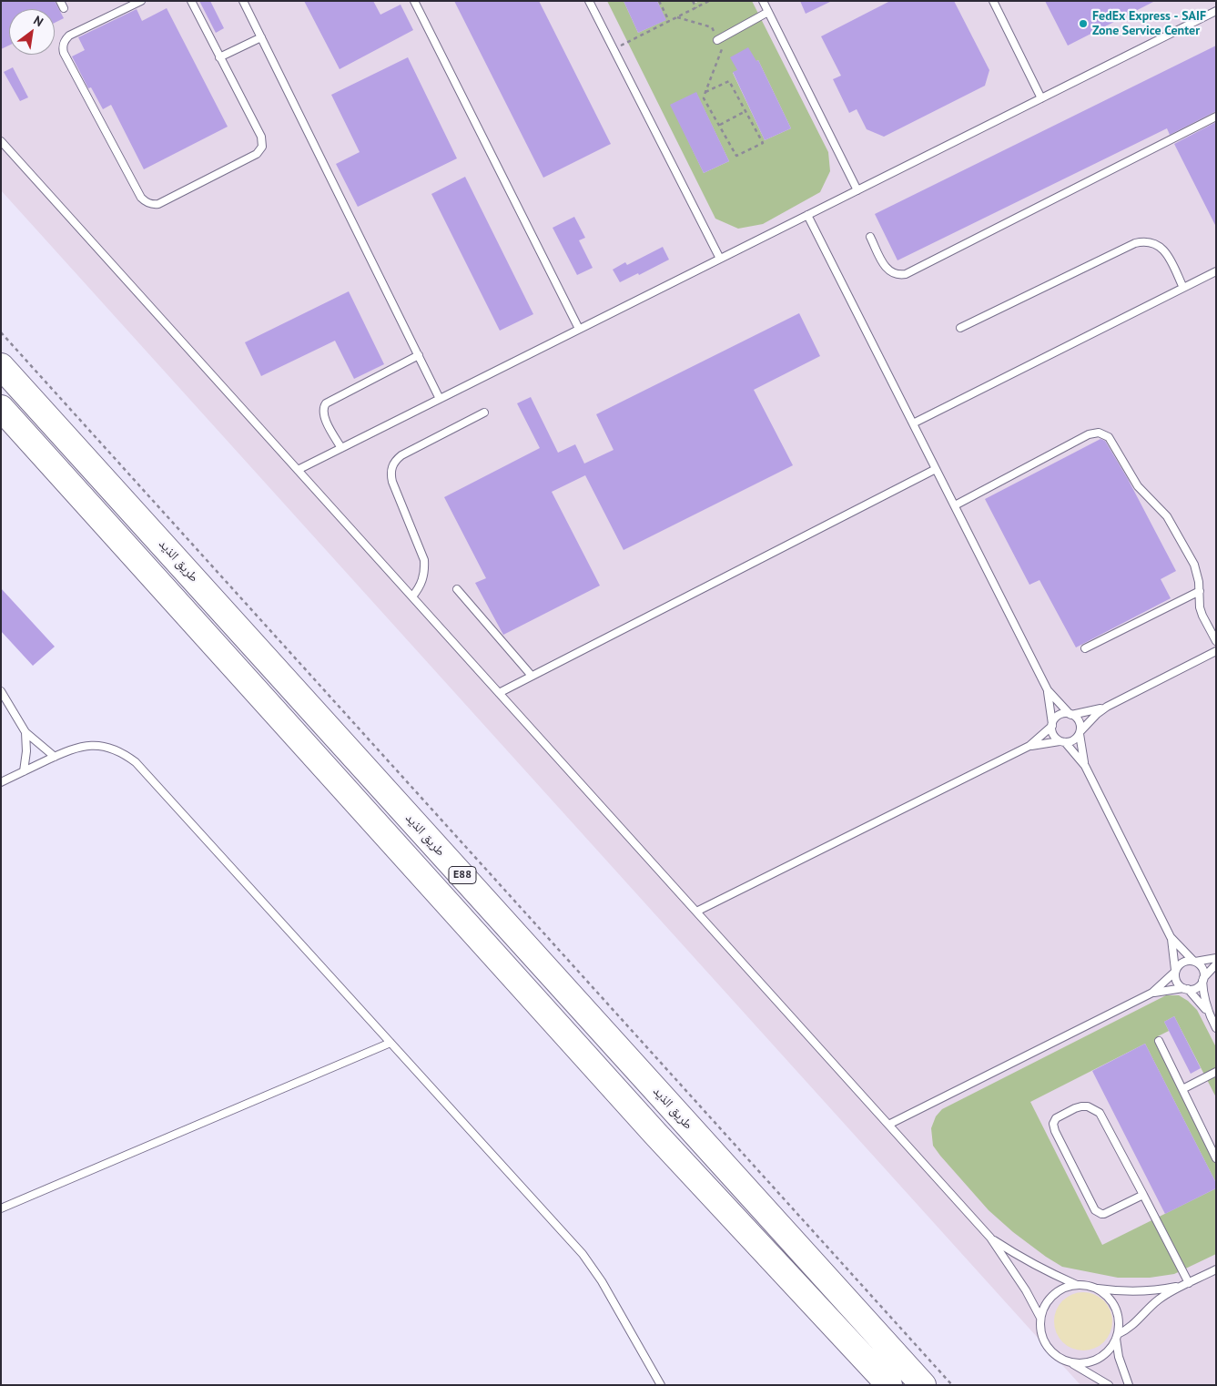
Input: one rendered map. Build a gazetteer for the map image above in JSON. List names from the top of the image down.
{
  "streets": {
    "highway": ["طريق الذيد", "E88"]
  },
  "places": ["FedEx Express - SAIF Zone Service Center"],
  "north": "top right"
}
